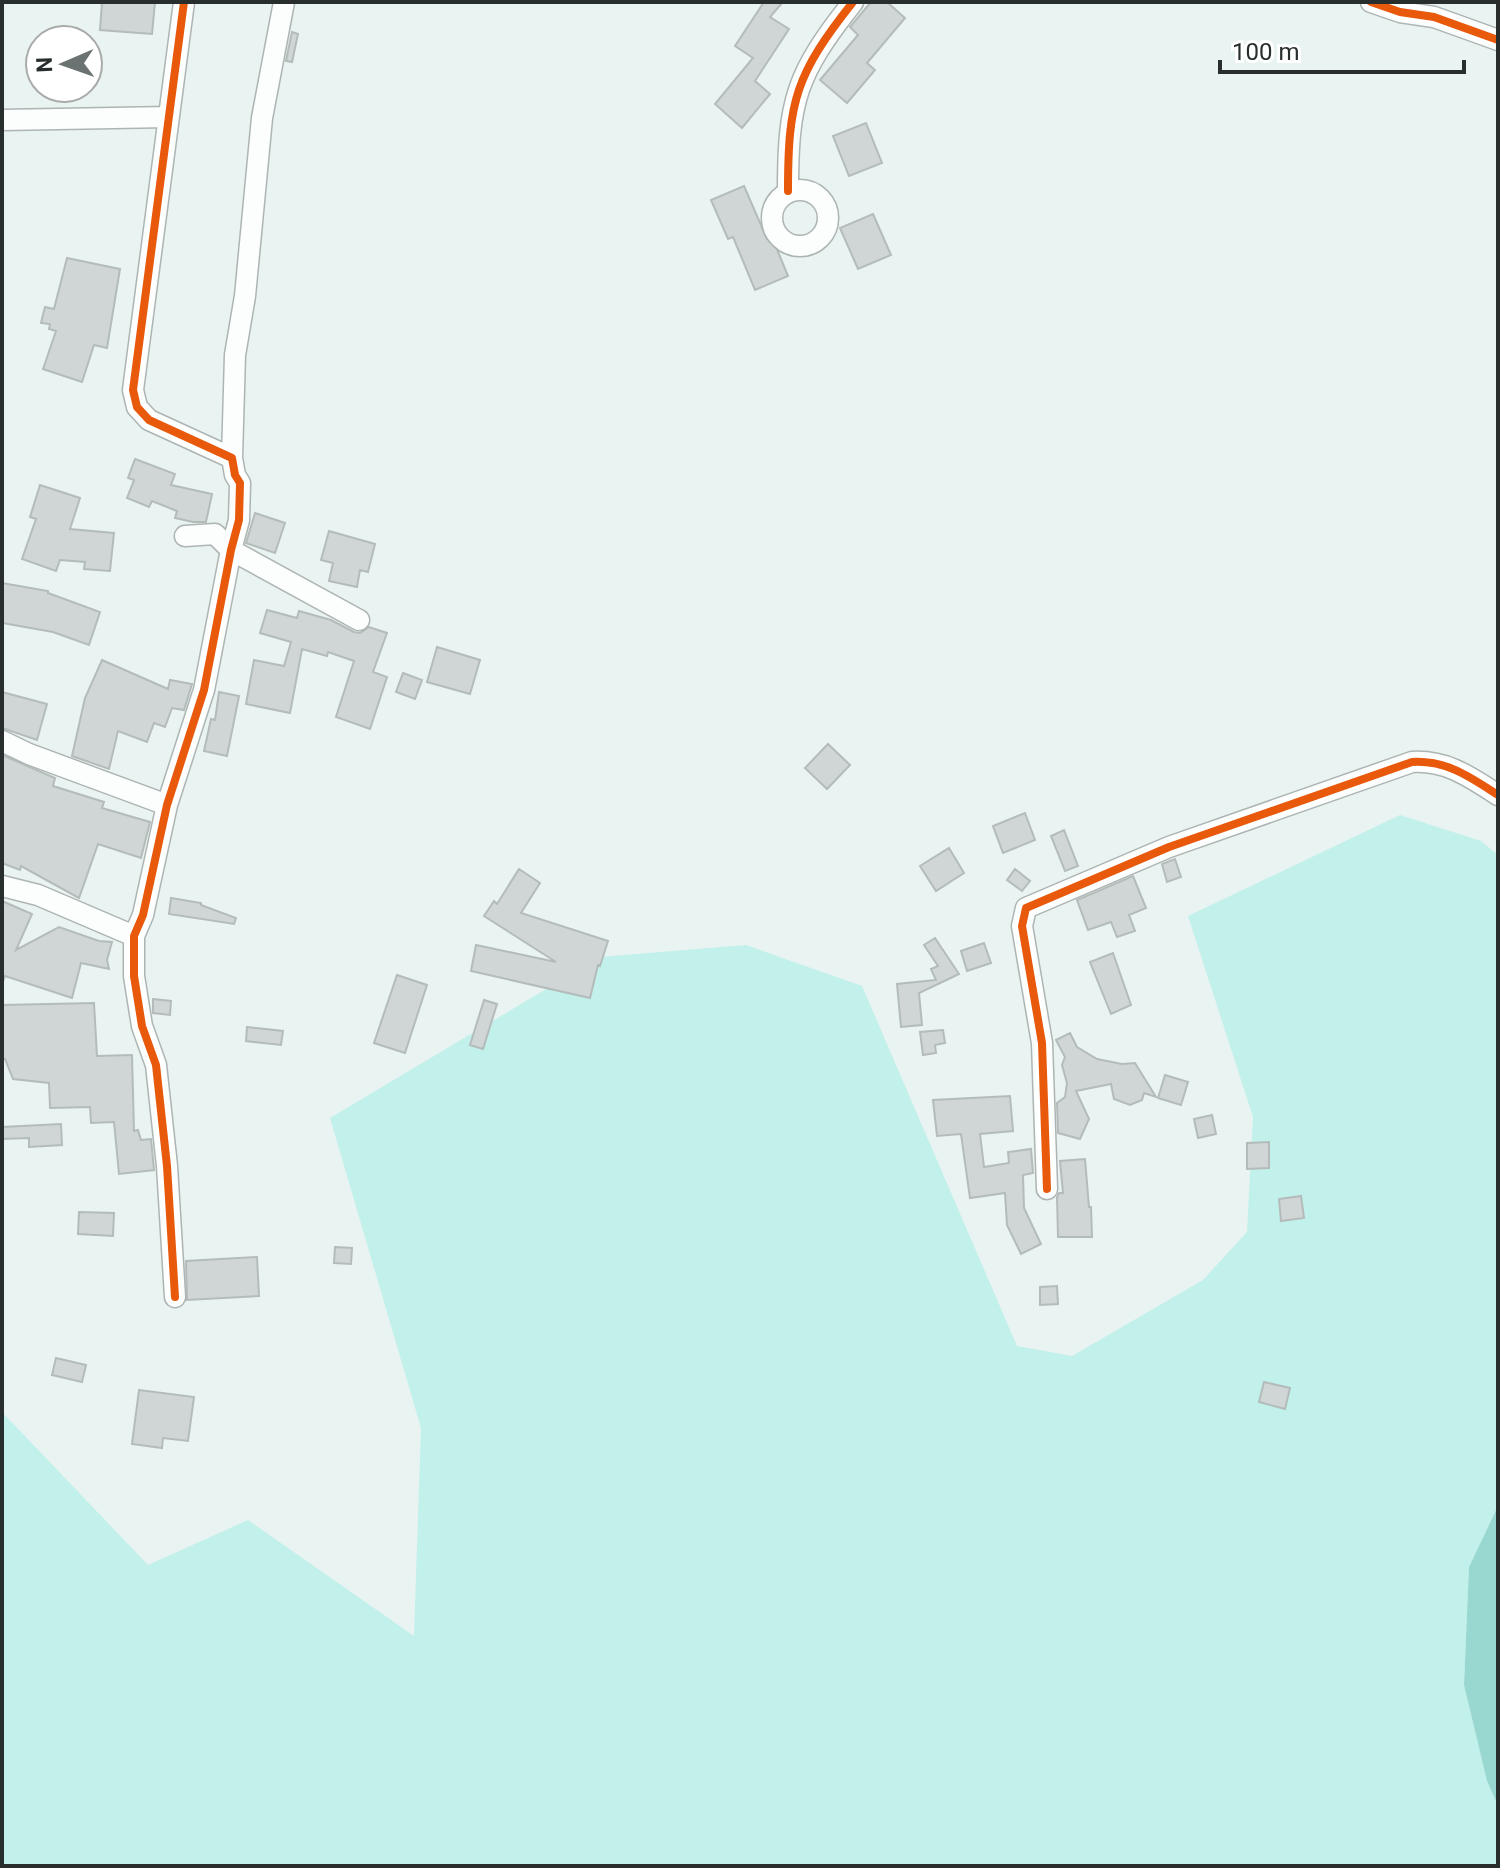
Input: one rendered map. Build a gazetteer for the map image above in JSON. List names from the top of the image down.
{
  "scale_bar": "100 m",
  "north": "left"
}
